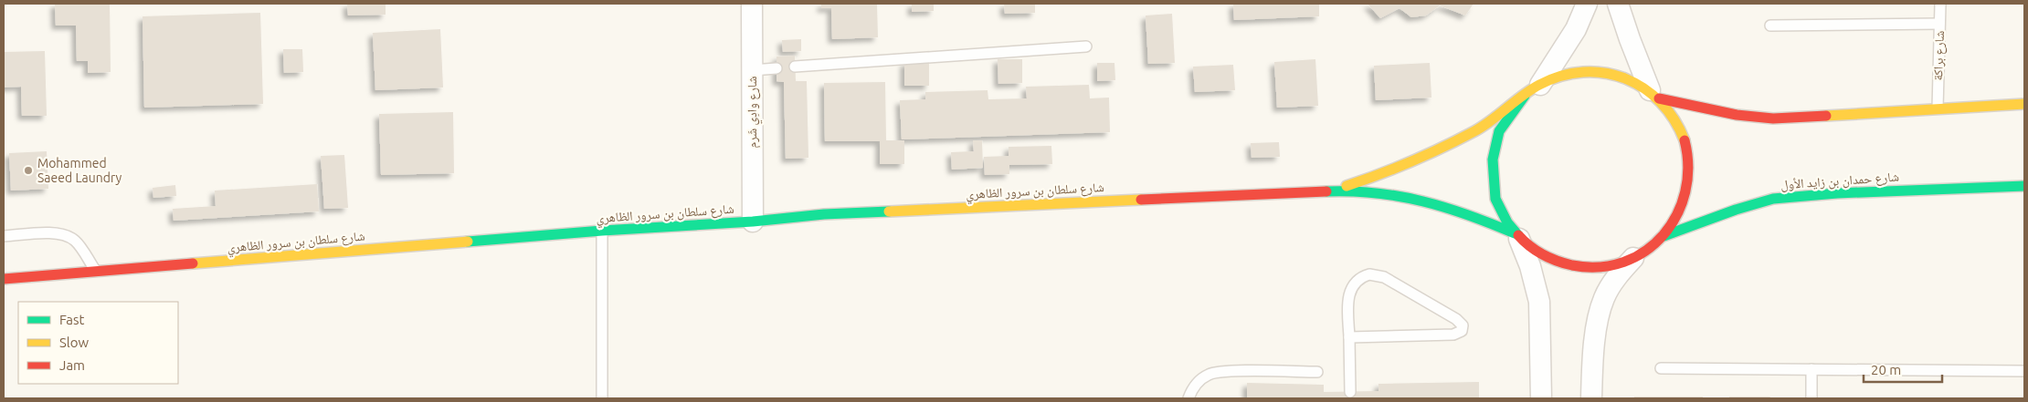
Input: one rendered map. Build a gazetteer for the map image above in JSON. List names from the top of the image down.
{
  "streets": {
    "street": ["شارع وادِي شَرم", "شارع حمدان بن زايد الأول", "شارع سلطان بن سرور الظاهري"],
    "lane": ["شارع براكة"]
  },
  "crossings": [
    ["شارع وادِي شَرم", "شارع سلطان بن سرور الظاهري"]
  ],
  "places": ["Mohammed Saeed Laundry"],
  "legend": ["Fast", "Slow", "Jam"],
  "scale_bar": "20 m"
}
